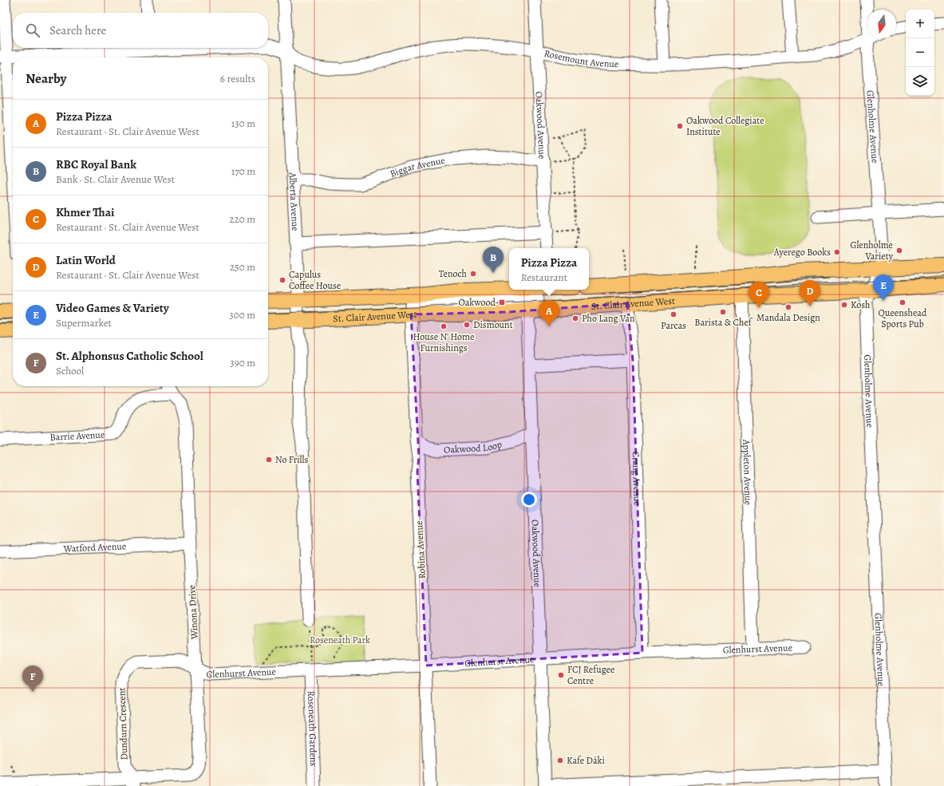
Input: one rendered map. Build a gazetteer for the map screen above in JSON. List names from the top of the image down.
{
  "streets": {
    "main road": ["St. Clair Avenue West"],
    "street": [
      "Rosemount Avenue",
      "Oakwood Avenue",
      "Glenholme Avenue",
      "Biggar Avenue",
      "Alberta Avenue",
      "Barrie Avenue",
      "Oakwood Loop",
      "Appleton Avenue",
      "Crang Avenue",
      "Watford Avenue",
      "Robina Avenue",
      "Winona Drive",
      "Glenhurst Avenue",
      "Dundurn Crescent",
      "Roseneath Gardens"
    ]
  },
  "crossings": [
    ["Rosemount Avenue", "Oakwood Avenue"],
    ["Rosemount Avenue", "Glenholme Avenue"],
    ["Rosemount Avenue", "Alberta Avenue"],
    ["Oakwood Avenue", "Biggar Avenue"],
    ["Oakwood Avenue", "St. Clair Avenue West"],
    ["Oakwood Avenue", "Oakwood Loop"],
    ["Oakwood Avenue", "Glenhurst Avenue"],
    ["Glenholme Avenue", "St. Clair Avenue West"],
    ["Biggar Avenue", "Alberta Avenue"],
    ["Alberta Avenue", "St. Clair Avenue West"],
    ["St. Clair Avenue West", "Appleton Avenue"],
    ["St. Clair Avenue West", "Crang Avenue"],
    ["St. Clair Avenue West", "Robina Avenue"],
    ["Barrie Avenue", "Winona Drive"],
    ["Oakwood Loop", "Robina Avenue"],
    ["Appleton Avenue", "Glenhurst Avenue"],
    ["Crang Avenue", "Glenhurst Avenue"],
    ["Watford Avenue", "Winona Drive"],
    ["Robina Avenue", "Glenhurst Avenue"],
    ["Winona Drive", "Glenhurst Avenue"],
    ["Winona Drive", "Dundurn Crescent"],
    ["Glenhurst Avenue", "Dundurn Crescent"],
    ["Glenhurst Avenue", "Roseneath Gardens"]
  ],
  "parks": ["Roseneath Park"],
  "places": {
    "other": [
      "Oakwood Collegiate Institute",
      "Glenholme Variety",
      "Ayerego Books",
      "Tenoch",
      "Capulus Coffee House",
      "Queenshead Sports Pub",
      "Kosh",
      "Mandala Design",
      "Barista & Chef",
      "Parcas",
      "Pho Lang Van",
      "Dismount",
      "House N' Home Furnishings",
      "No Frills",
      "FCJ Refugee Centre",
      "Kafe Dáki"
    ],
    "transit": ["Oakwood"]
  },
  "north": "bottom",
  "page": {
    "map_buttons": ["+", "−"],
    "search": "Search here",
    "heading": ["Nearby", "6 results"],
    "list": [
      {
        "mark": "A",
        "name": "Pizza Pizza",
        "note": "Restaurant · St. Clair Avenue West",
        "value": "130 m"
      },
      {
        "mark": "B",
        "name": "RBC Royal Bank",
        "note": "Bank · St. Clair Avenue West",
        "value": "170 m"
      },
      {
        "mark": "C",
        "name": "Khmer Thai",
        "note": "Restaurant · St. Clair Avenue West",
        "value": "220 m"
      },
      {
        "mark": "D",
        "name": "Latin World",
        "note": "Restaurant · St. Clair Avenue West",
        "value": "250 m"
      },
      {
        "mark": "E",
        "name": "Video Games & Variety",
        "note": "Supermarket",
        "value": "300 m"
      },
      {
        "mark": "F",
        "name": "St. Alphonsus Catholic School",
        "note": "School",
        "value": "390 m"
      }
    ],
    "pins": [
      "B",
      "E",
      "D",
      "C",
      "A",
      "F"
    ],
    "popup": ["Pizza Pizza", "Restaurant"]
  }
}
